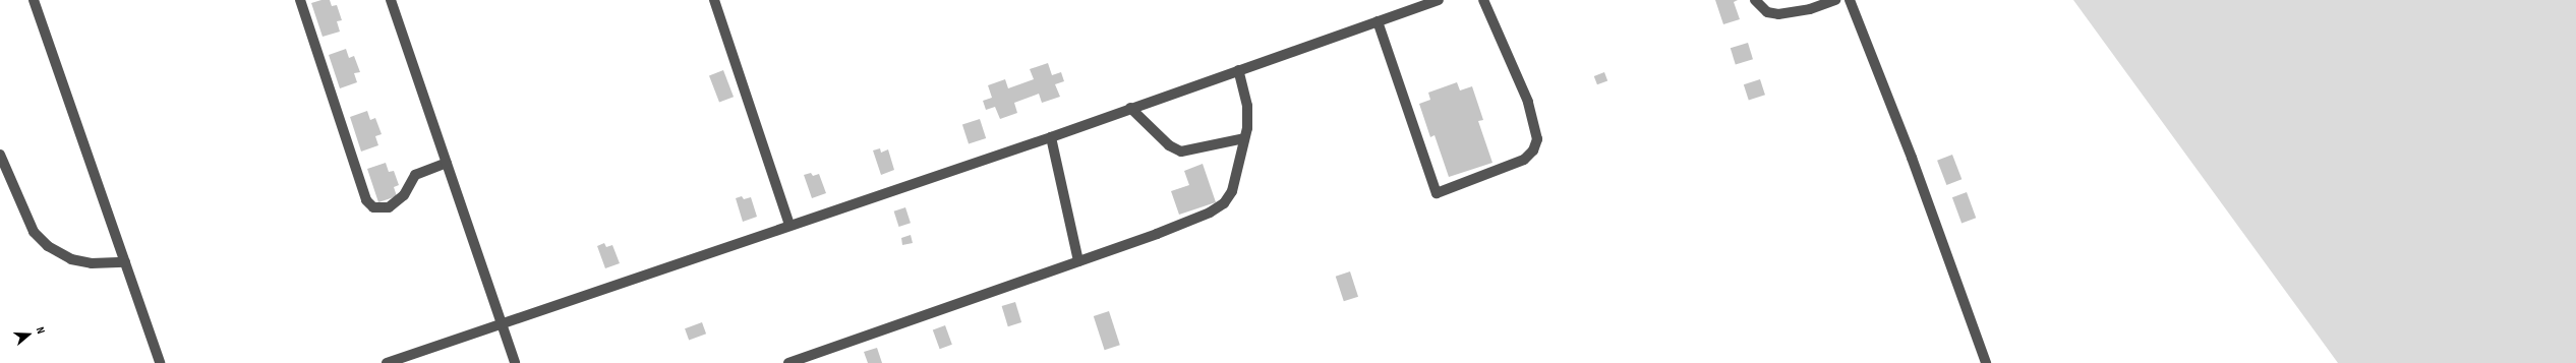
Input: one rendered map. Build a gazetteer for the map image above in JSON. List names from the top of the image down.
{
  "north": "right"
}
